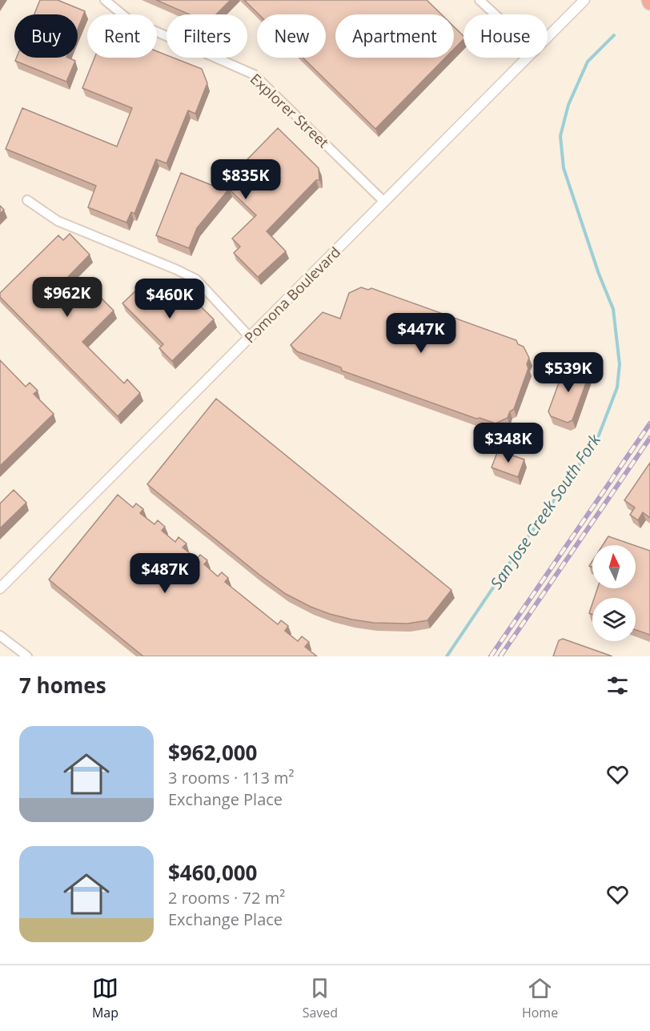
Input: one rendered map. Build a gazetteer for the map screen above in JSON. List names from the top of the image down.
{
  "streets": {
    "street": ["Explorer Street", "Pomona Boulevard"]
  },
  "crossings": [
    ["Explorer Street", "Pomona Boulevard"]
  ],
  "water": ["San Jose Creek South Fork"],
  "north": "top",
  "page": {
    "chip": [
      "Buy",
      "Rent",
      "Filters",
      "New",
      "Apartment",
      "House"
    ],
    "price": [
      "$835K",
      "$962K",
      "$460K",
      "$447K",
      "$539K",
      "$348K",
      "$487K"
    ],
    "heading": "7 homes",
    "list": [
      {
        "name": "$962,000",
        "note": "3 rooms · 113 m² · Exchange Place"
      },
      {
        "name": "$460,000",
        "note": "2 rooms · 72 m² · Exchange Place"
      }
    ],
    "tabs": ["Map", "Saved", "Home"]
  }
}
